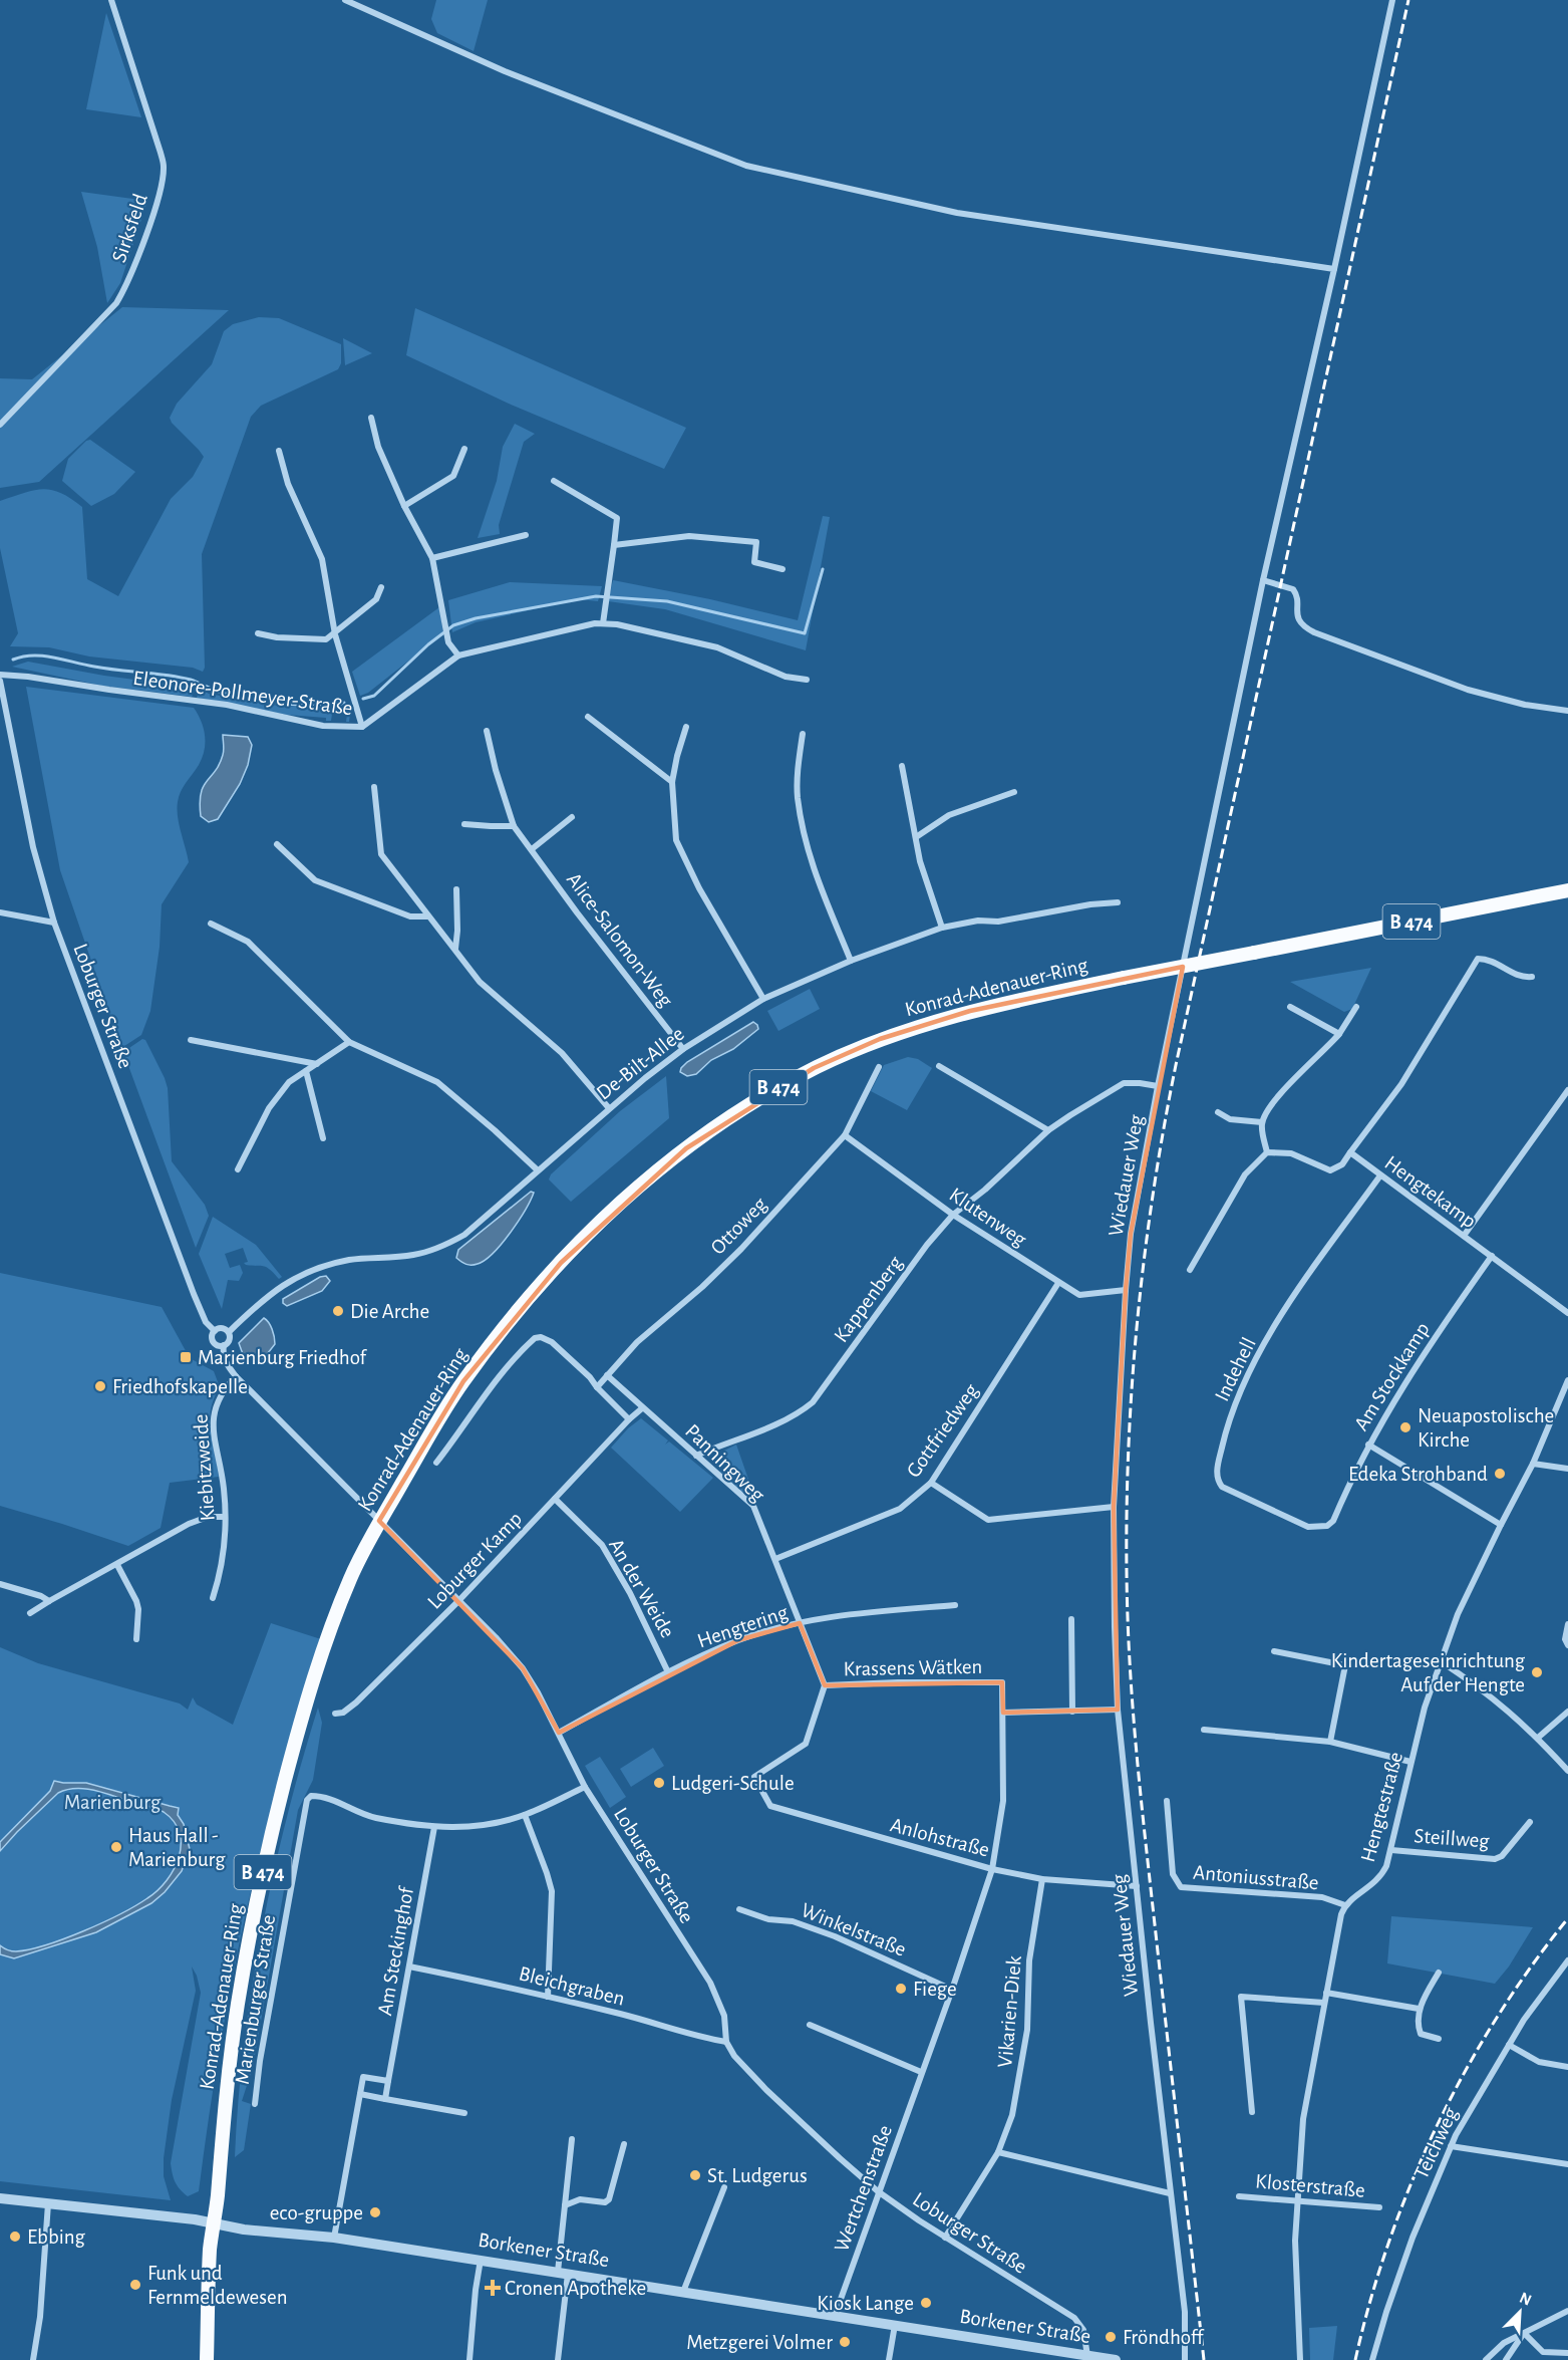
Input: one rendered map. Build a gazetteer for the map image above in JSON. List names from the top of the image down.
{
  "streets": {
    "main road": ["B 474", "Konrad-Adenauer-Ring"],
    "street": [
      "Sirksfeld",
      "Eleonore-Pollmeyer-Straße",
      "Alice-Salomon-Weg",
      "Loburger Straße",
      "De-Bilt-Allee",
      "Wiedauer Weg",
      "Hengtekamp",
      "Klutenweg",
      "Ottoweg",
      "Kappenberg",
      "Indehell",
      "Am Stockkamp",
      "Gottfriedweg",
      "Panningweg",
      "Kiebitzweide",
      "Loburger Kamp",
      "An der Weide",
      "Hengtering",
      "Krassens Wätken",
      "Hengtestraße",
      "Anlohstraße",
      "Steillweg",
      "Antoniusstraße",
      "Winkelstraße",
      "Am Steckinghof",
      "Bleichgraben",
      "Marienburger Straße",
      "Vikarien-Diek",
      "Teichweg",
      "Klosterstraße",
      "Wertchenstraße",
      "Borkener Straße"
    ]
  },
  "crossings": [
    ["Alice-Salomon-Weg", "De-Bilt-Allee"],
    ["Konrad-Adenauer-Ring", "Loburger Straße"],
    ["Konrad-Adenauer-Ring", "Borkener Straße"],
    ["Loburger Straße", "De-Bilt-Allee"],
    ["Loburger Straße", "Kiebitzweide"],
    ["Loburger Straße", "Loburger Kamp"],
    ["Loburger Straße", "Hengtering"],
    ["Loburger Straße", "Bleichgraben"],
    ["Loburger Straße", "Vikarien-Diek"],
    ["Loburger Straße", "Wertchenstraße"],
    ["Loburger Straße", "Borkener Straße"],
    ["Wiedauer Weg", "Klutenweg"],
    ["Wiedauer Weg", "Kappenberg"],
    ["Wiedauer Weg", "Anlohstraße"],
    ["Hengtekamp", "Indehell"],
    ["Hengtekamp", "Am Stockkamp"],
    ["Klutenweg", "Ottoweg"],
    ["Klutenweg", "Kappenberg"],
    ["Klutenweg", "Gottfriedweg"],
    ["Ottoweg", "Panningweg"],
    ["Kappenberg", "Panningweg"],
    ["Indehell", "Am Stockkamp"],
    ["Gottfriedweg", "Panningweg"],
    ["Panningweg", "Hengtering"],
    ["Panningweg", "Krassens Wätken"],
    ["Panningweg", "Anlohstraße"],
    ["Loburger Kamp", "An der Weide"],
    ["An der Weide", "Hengtering"],
    ["Krassens Wätken", "Anlohstraße"],
    ["Krassens Wätken", "Wertchenstraße"],
    ["Hengtestraße", "Steillweg"],
    ["Hengtestraße", "Antoniusstraße"],
    ["Anlohstraße", "Vikarien-Diek"],
    ["Anlohstraße", "Wertchenstraße"],
    ["Winkelstraße", "Wertchenstraße"],
    ["Am Steckinghof", "Bleichgraben"],
    ["Am Steckinghof", "Marienburger Straße"],
    ["Wertchenstraße", "Borkener Straße"]
  ],
  "parks": ["Marienburg"],
  "places": {
    "other": [
      "Die Arche",
      "Friedhofskapelle",
      "Neuapostolische Kirche",
      "Edeka Strohband",
      "Kindertageseinrichtung Auf der Hengte",
      "Ludgeri-Schule",
      "Haus Hall - Marienburg",
      "Fiege",
      "St. Ludgerus",
      "eco-gruppe",
      "Ebbing",
      "Funk und Fernmeldewesen",
      "Kiosk Lange",
      "Fröndhoff",
      "Metzgerei Volmer"
    ],
    "transit": ["Marienburg Friedhof"],
    "health": ["Cronen Apotheke"]
  },
  "north": "top right"
}
